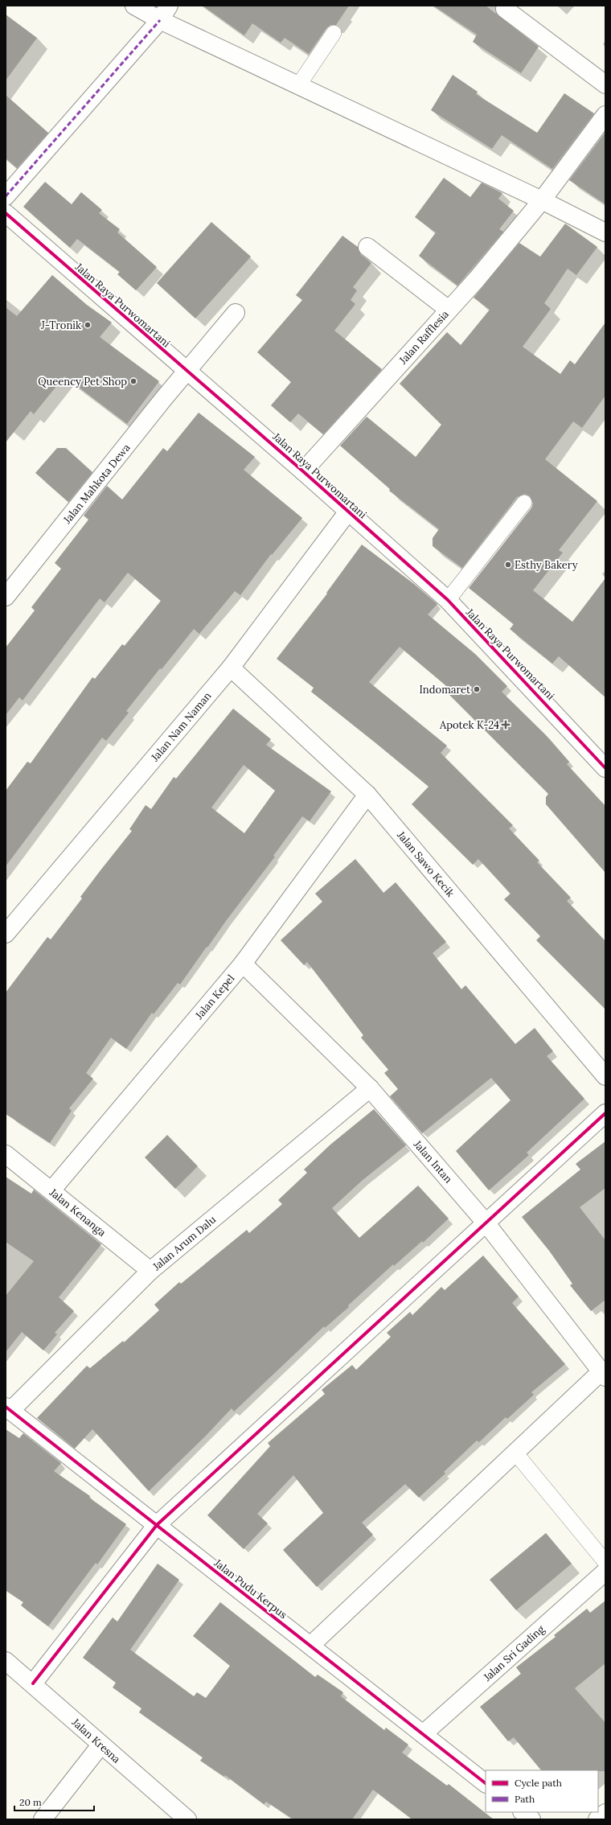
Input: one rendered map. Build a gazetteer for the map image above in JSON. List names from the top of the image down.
{
  "streets": {
    "street": [
      "Jalan Raya Purwomartani",
      "Jalan Rafflesia",
      "Jalan Mahkota Dewa",
      "Jalan Nam Naman",
      "Jalan Sawo Kecik",
      "Jalan Kepel",
      "Jalan Intan",
      "Jalan Kenanga",
      "Jalan Arum Dalu",
      "Jalan Pudu Kerpus",
      "Jalan Sri Gading",
      "Jalan Kresna"
    ]
  },
  "crossings": [
    ["Jalan Raya Purwomartani", "Jalan Rafflesia"],
    ["Jalan Raya Purwomartani", "Jalan Mahkota Dewa"],
    ["Jalan Raya Purwomartani", "Jalan Nam Naman"],
    ["Jalan Nam Naman", "Jalan Sawo Kecik"],
    ["Jalan Sawo Kecik", "Jalan Kepel"],
    ["Jalan Kepel", "Jalan Intan"],
    ["Jalan Kepel", "Jalan Kenanga"],
    ["Jalan Intan", "Jalan Arum Dalu"],
    ["Jalan Kenanga", "Jalan Arum Dalu"],
    ["Jalan Arum Dalu", "Jalan Pudu Kerpus"],
    ["Jalan Pudu Kerpus", "Jalan Sri Gading"]
  ],
  "places": {
    "other": [
      "J-Tronik",
      "Queency Pet Shop",
      "Esthy Bakery",
      "Indomaret"
    ],
    "health": ["Apotek K-24"]
  },
  "legend": ["Cycle path", "Path"],
  "scale_bar": "20 m"
}
